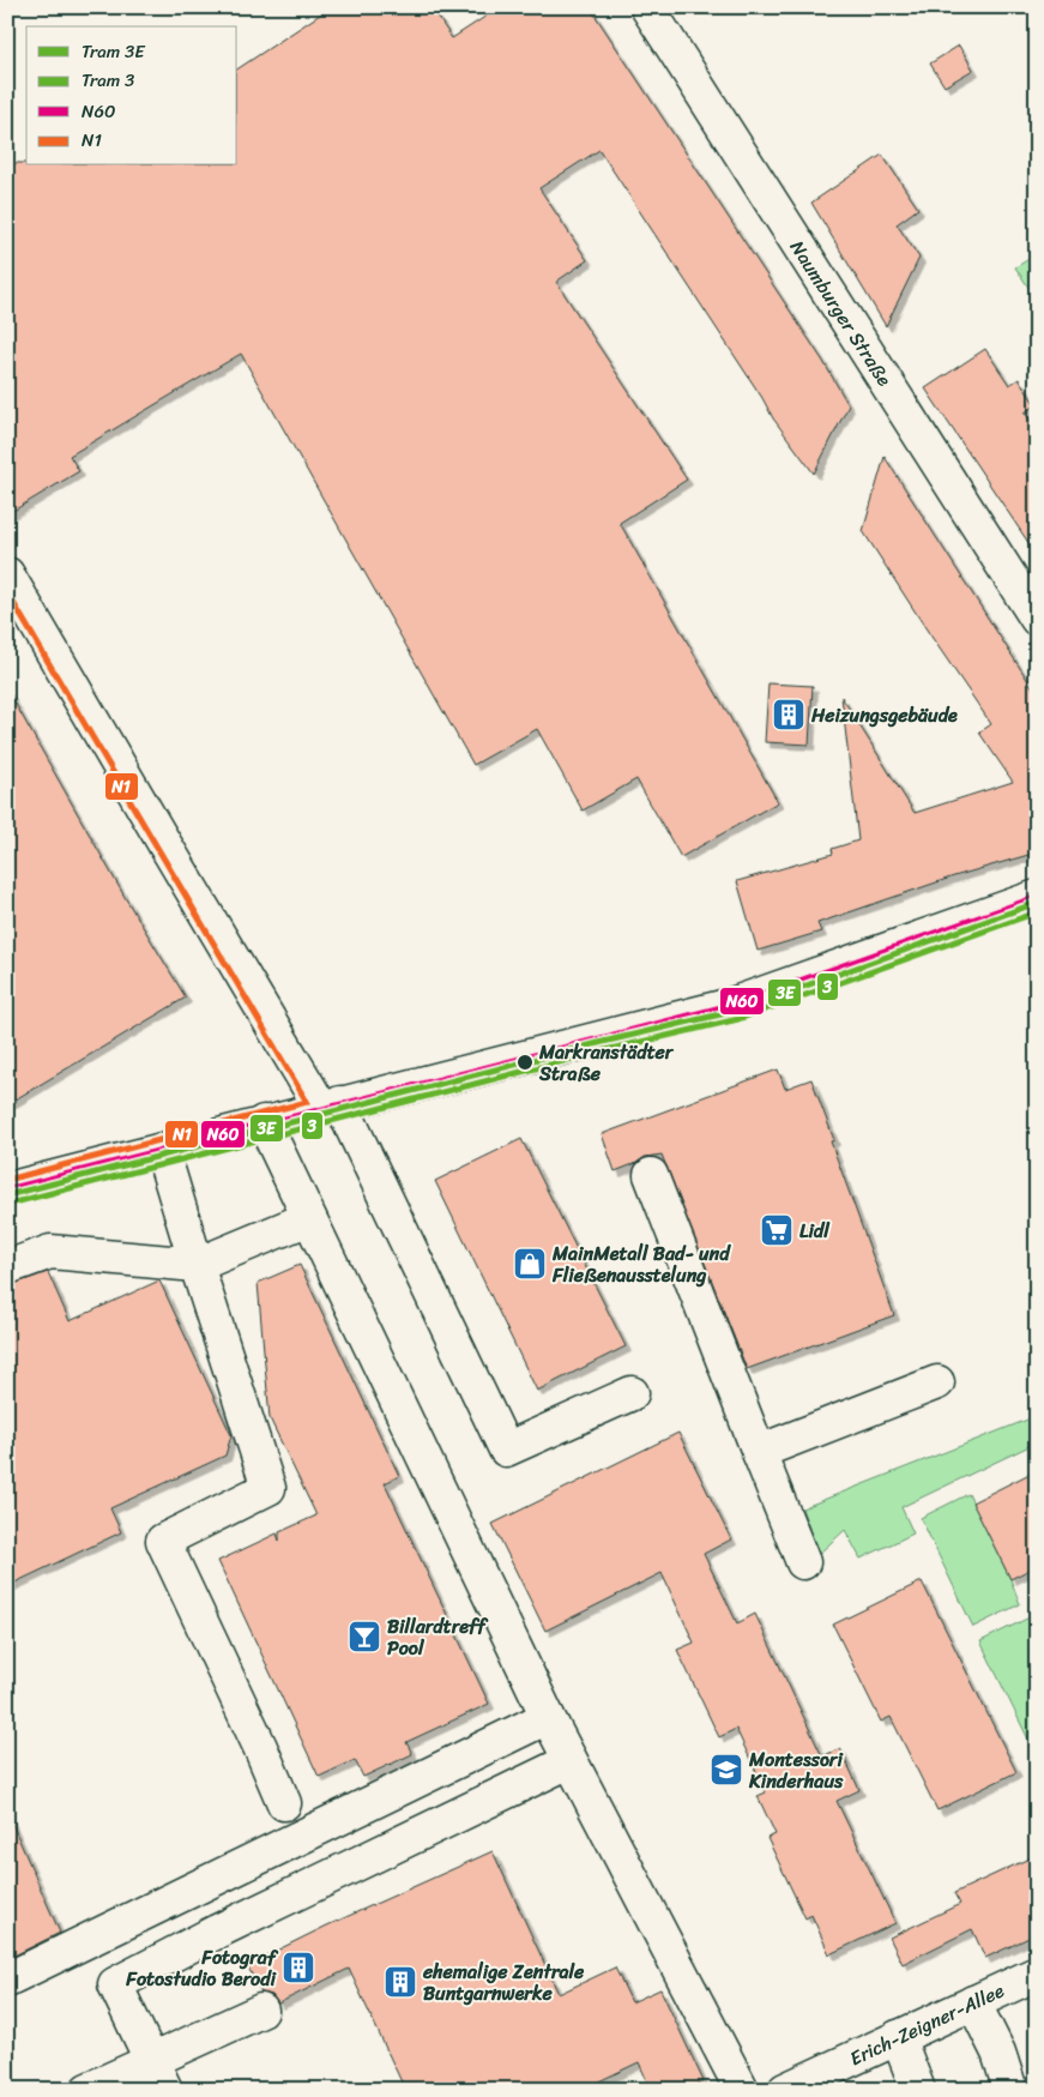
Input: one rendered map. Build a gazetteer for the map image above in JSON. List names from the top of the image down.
{
  "streets": {
    "street": ["Naumburger Straße", "Erich-Zeigner-Allee"]
  },
  "places": {
    "building": ["Heizungsgebäude", "Fotograf Fotostudio Berodi", "ehemalige Zentrale Buntgarnwerke"],
    "other": ["Markranstädter Straße"],
    "supermarket": ["Lidl"],
    "shop": ["MainMetall Bad- und Fließenausstelung"],
    "bar": ["Billardtreff Pool"],
    "school or university": ["Montessori Kinderhaus"]
  },
  "lines": [
    "transit line N1",
    "transit line N60",
    "tram line 3E",
    "tram line 3"
  ],
  "legend": [
    "Tram 3E",
    "Tram 3",
    "N60",
    "N1"
  ]
}
